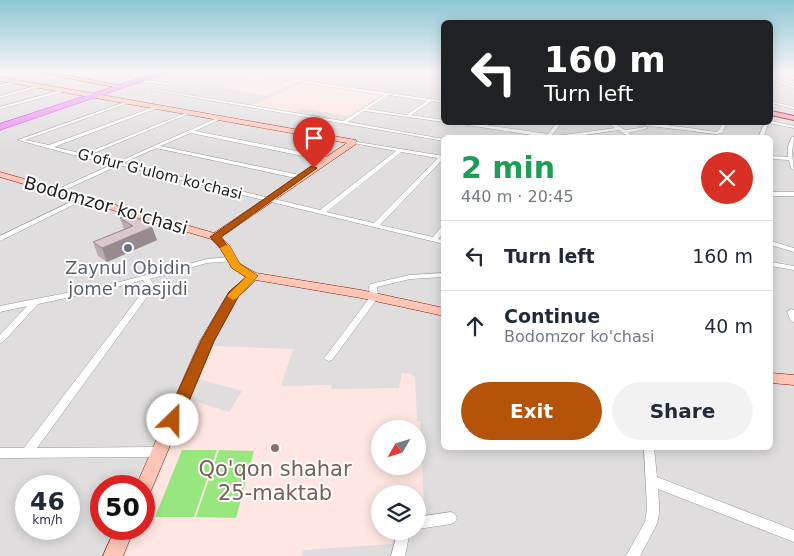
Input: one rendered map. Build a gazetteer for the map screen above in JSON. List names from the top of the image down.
{
  "streets": {
    "street": ["G'ofur G'ulom ko'chasi", "Bodomzor ko'chasi"]
  },
  "places": ["Zaynul Obidin jome' masjidi", "Qo'qon shahar 25-maktab"],
  "north": "bottom left",
  "page": {
    "turn": ["160 m", "Turn left"],
    "heading": ["2 min", "440 m · 20:45"],
    "list": [
      {
        "name": "Turn left",
        "value": "160 m"
      },
      {
        "name": "Continue",
        "note": "Bodomzor ko'chasi",
        "value": "40 m"
      }
    ],
    "buttons": ["Exit", "Share"],
    "speed": "46 km/h",
    "limit": "50"
  }
}
